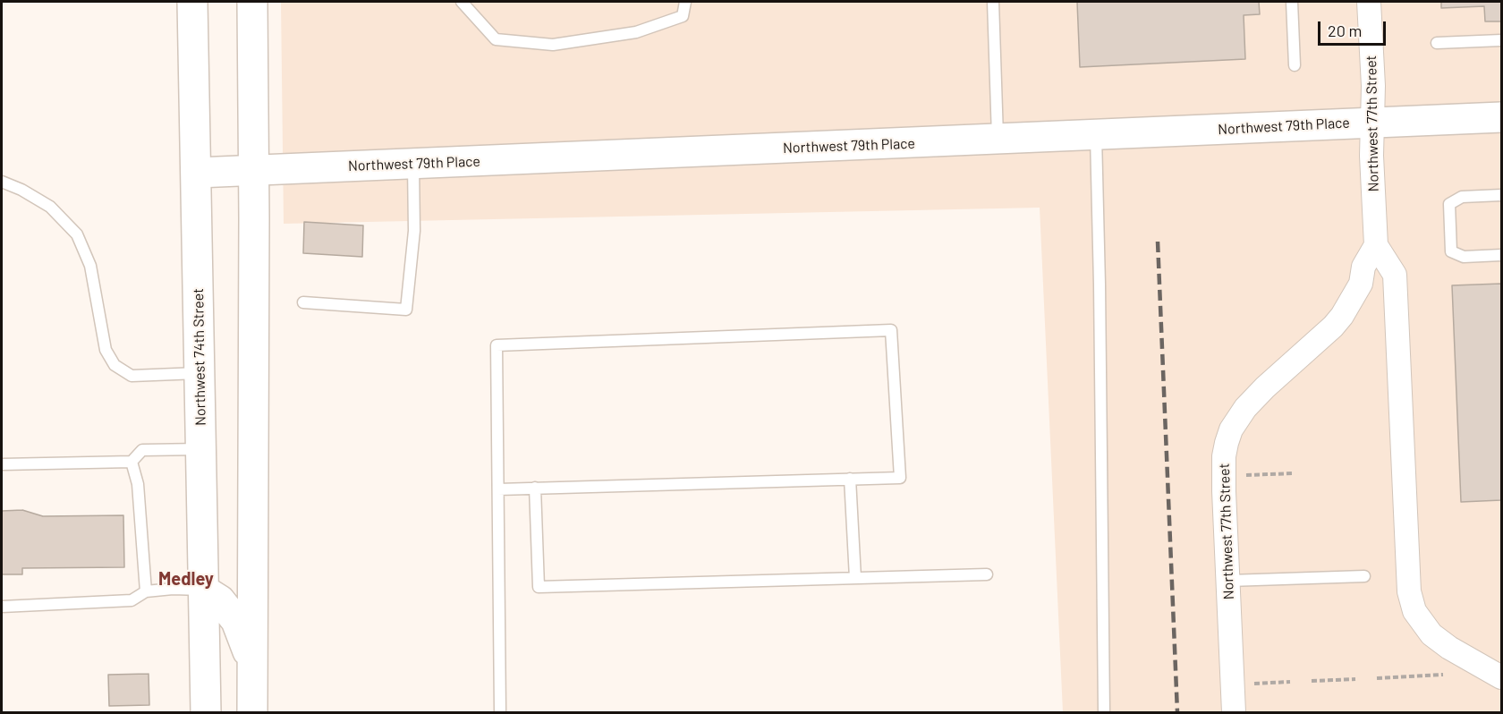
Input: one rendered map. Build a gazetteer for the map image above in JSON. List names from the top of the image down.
{
  "streets": {
    "main road": ["Northwest 79th Place", "Northwest 74th Street"],
    "street": ["Northwest 77th Street"]
  },
  "crossings": [
    ["Northwest 77th Street", "Northwest 79th Place"],
    ["Northwest 79th Place", "Northwest 74th Street"]
  ],
  "districts": ["Medley"],
  "scale_bar": "20 m"
}
